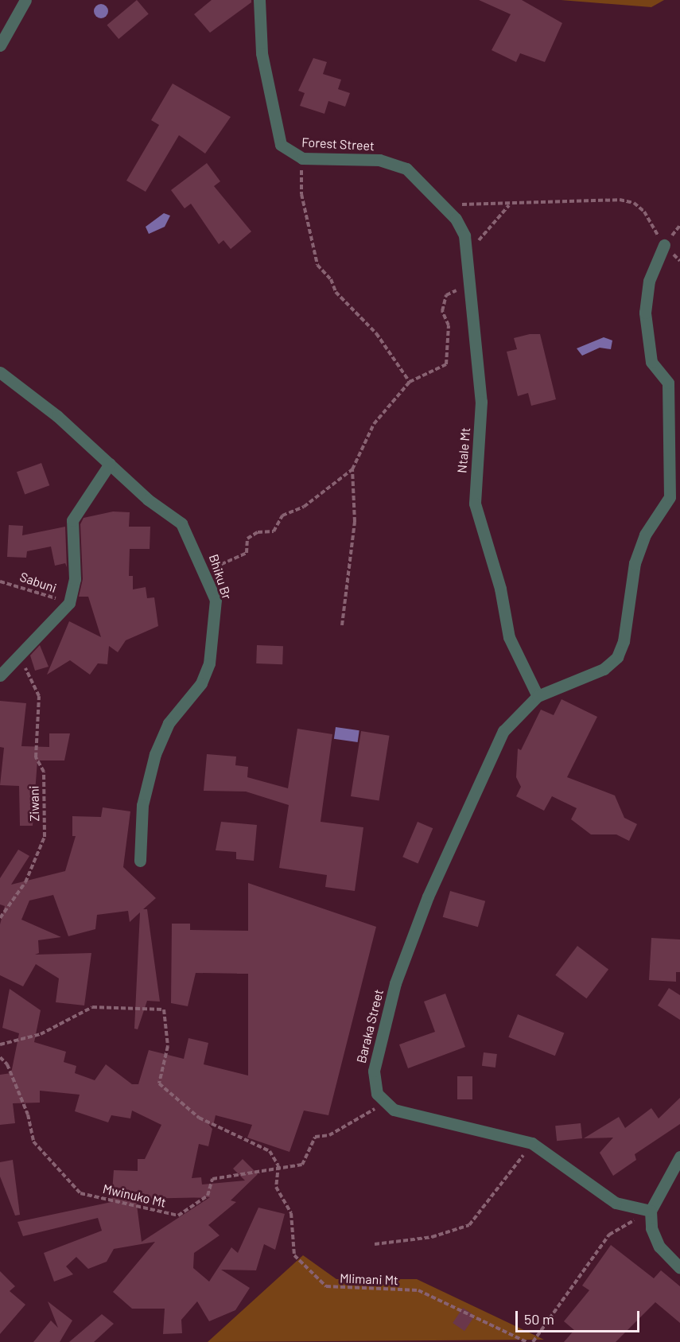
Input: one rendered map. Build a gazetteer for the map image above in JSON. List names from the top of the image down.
{
  "streets": {
    "street": [
      "Forest Street",
      "Ntale Mt",
      "Bhiku Br",
      "Baraka Street"
    ],
    "path": [
      "Sabuni",
      "Ziwani",
      "Mwinuko Mt",
      "Mlimani Mt"
    ]
  },
  "crossings": [
    ["Forest Street", "Ntale Mt"],
    ["Ntale Mt", "Baraka Street"],
    ["Mwinuko Mt", "Mlimani Mt"]
  ],
  "scale_bar": "50 m"
}
